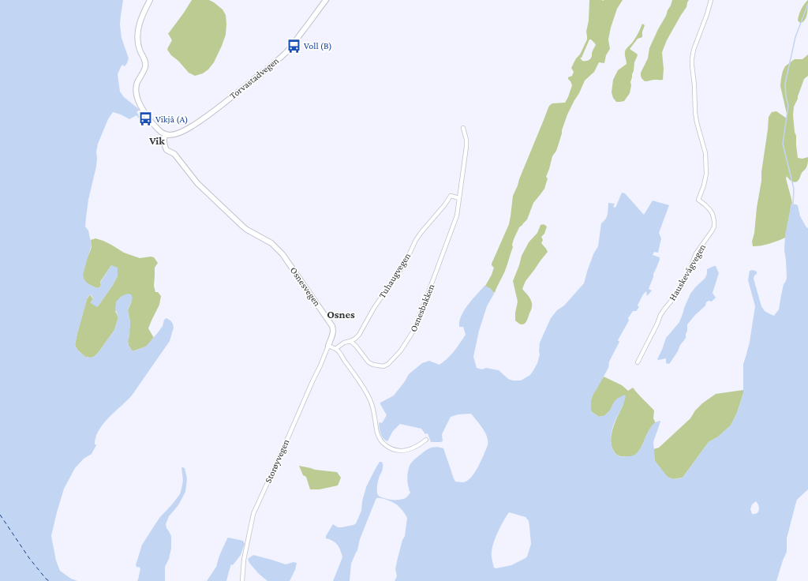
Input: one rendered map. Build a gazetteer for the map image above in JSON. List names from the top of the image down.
{
  "streets": {
    "main road": ["Torvastadvegen", "Osnesvegen"],
    "street": [
      "Hauskevågvegen",
      "Tuhaugvegen",
      "Osnesbakken",
      "Storøyvegen"
    ]
  },
  "crossings": [
    ["Torvastadvegen", "Osnesvegen"],
    ["Tuhaugvegen", "Osnesbakken"],
    ["Osnesvegen", "Storøyvegen"]
  ],
  "districts": ["Vik", "Osnes"],
  "places": {
    "bus stop": ["Voll (B)", "Vikjå (A)"]
  }
}
